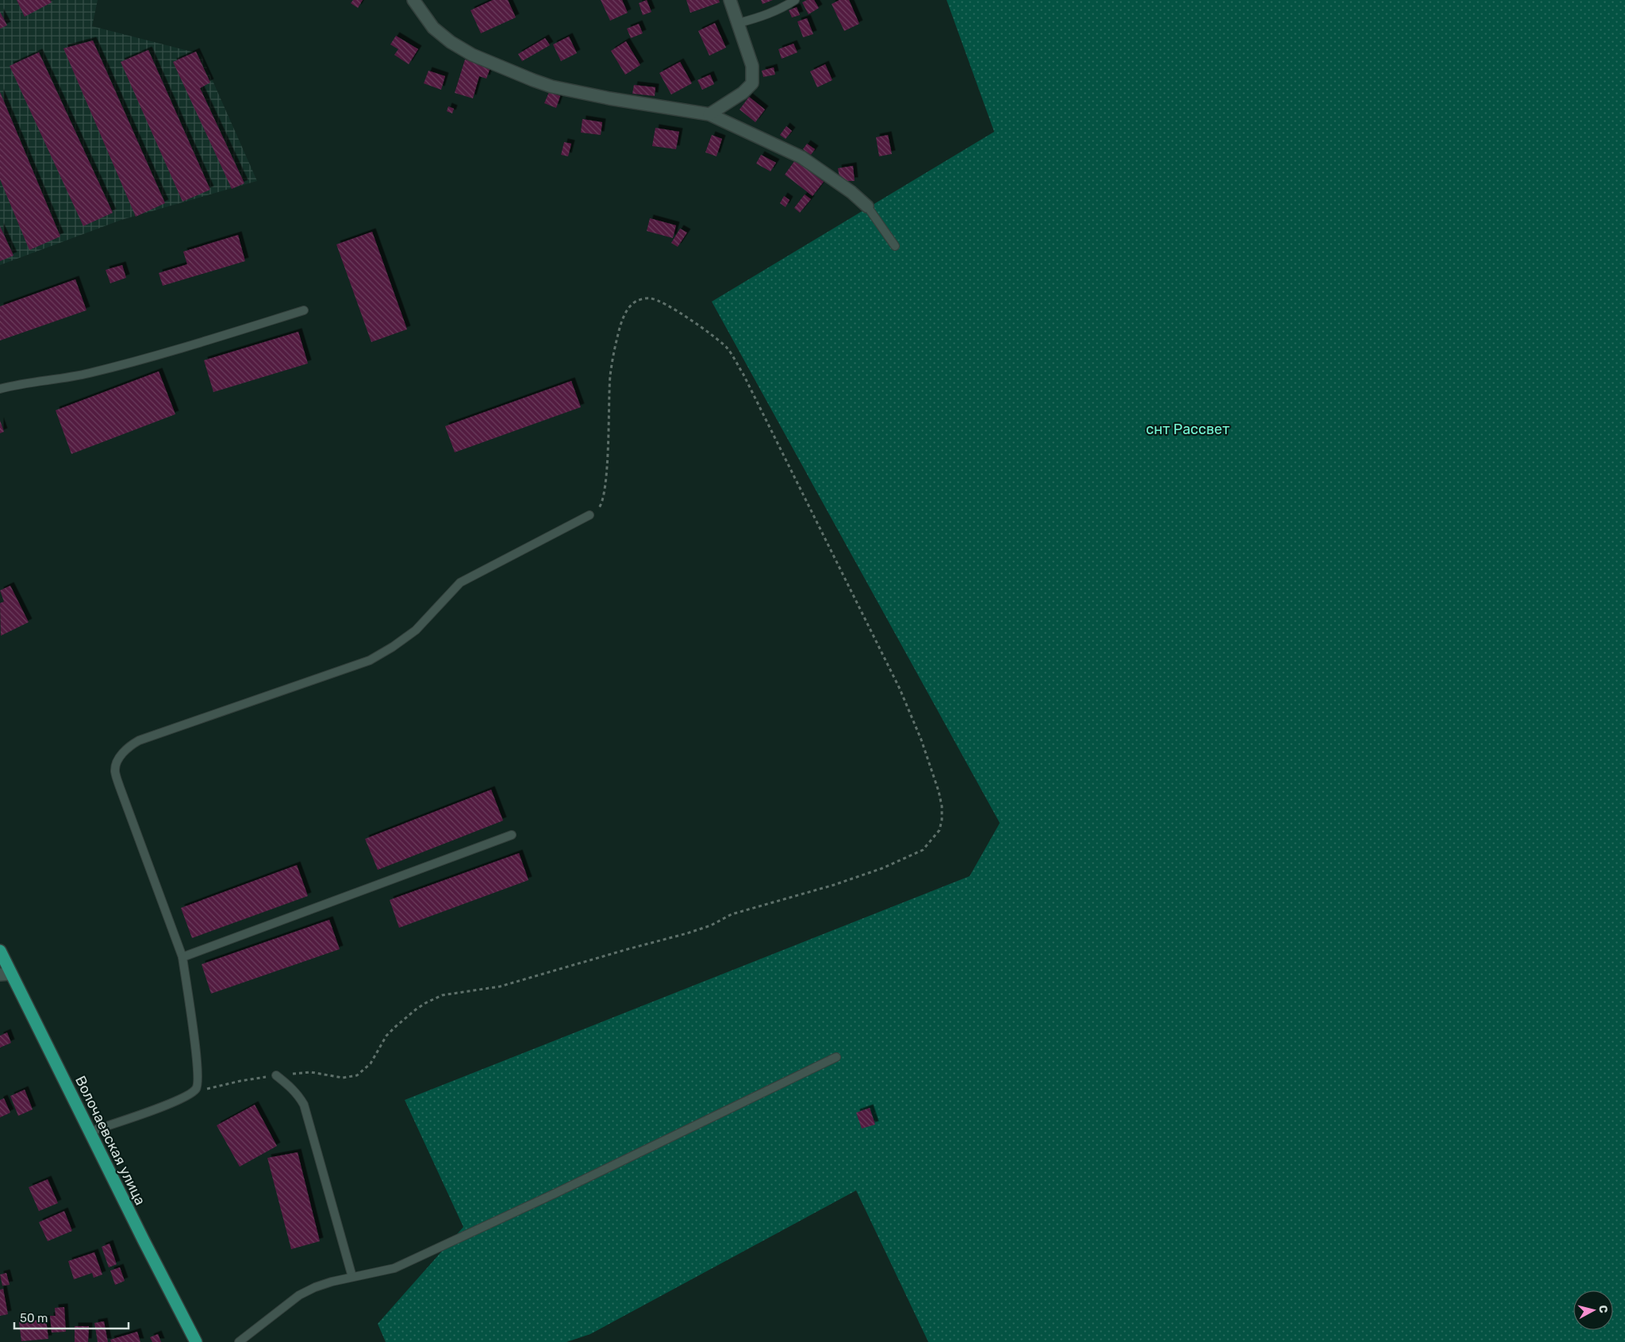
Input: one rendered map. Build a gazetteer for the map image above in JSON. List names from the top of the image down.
{
  "streets": {
    "main road": ["Волочаевская улица"]
  },
  "parks": ["снт Рассвет"],
  "scale_bar": "50 m",
  "north": "right"
}
